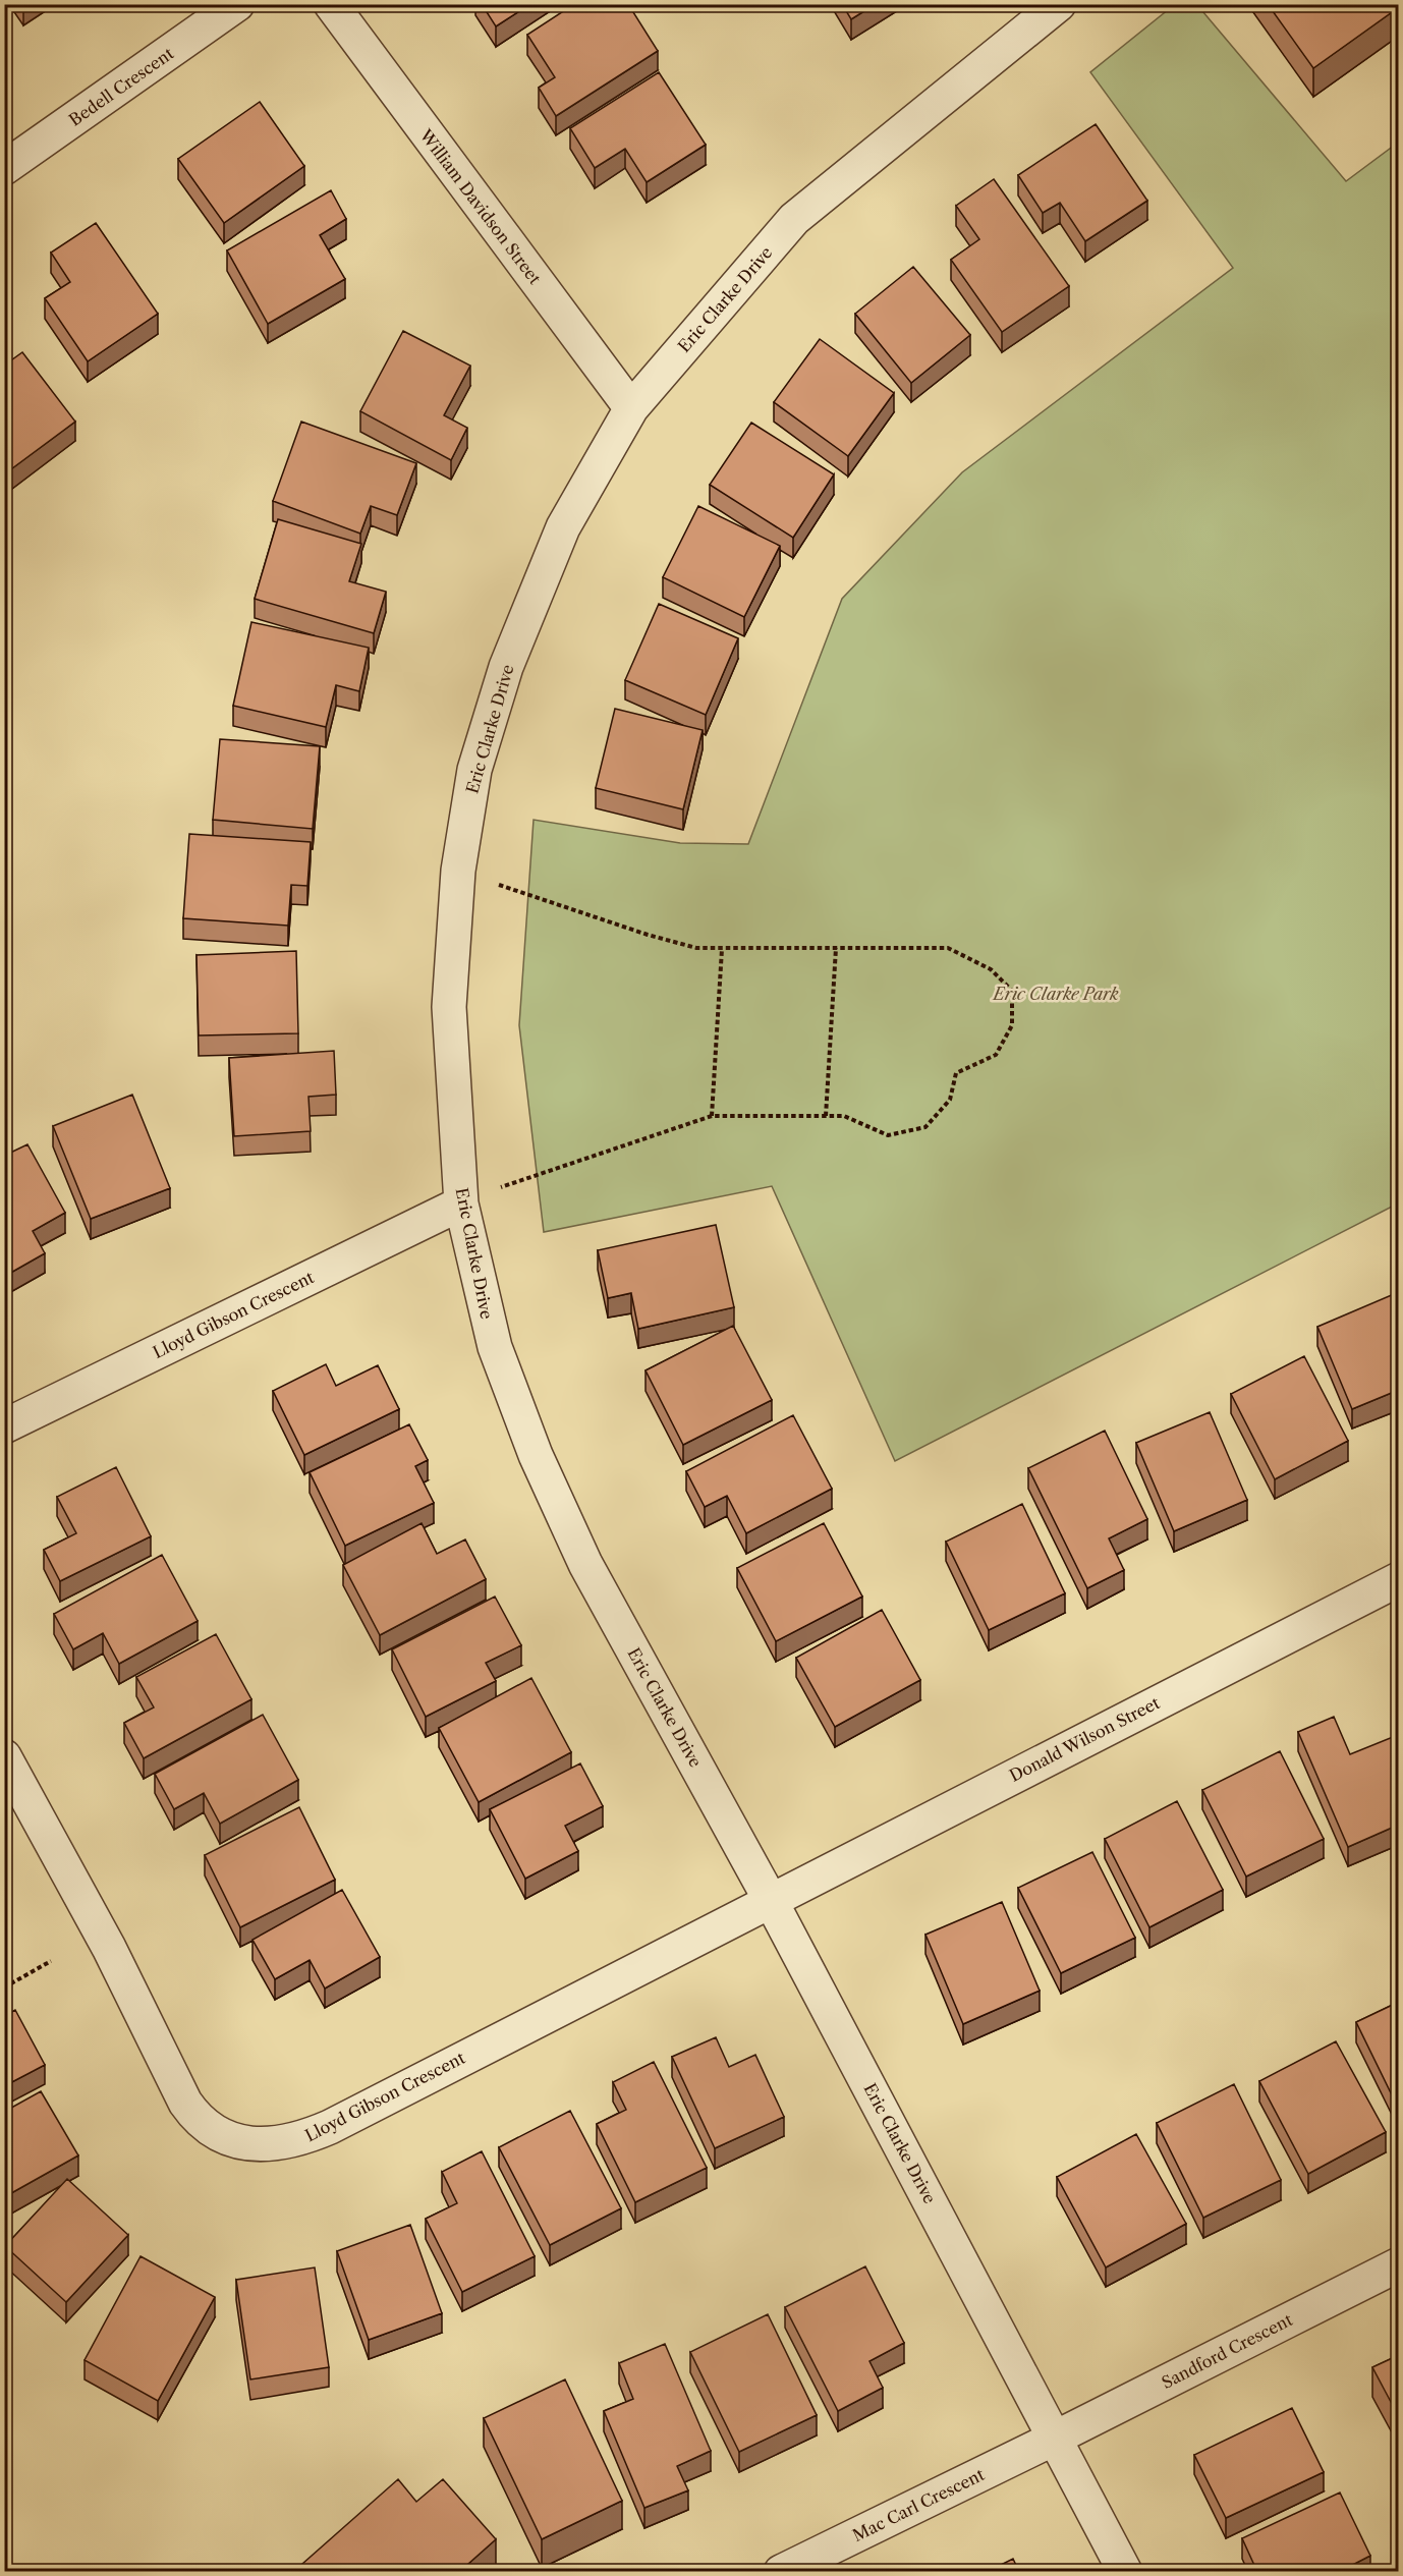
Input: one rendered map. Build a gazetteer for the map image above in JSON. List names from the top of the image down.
{
  "streets": {
    "street": [
      "Bedell Crescent",
      "William Davidson Street",
      "Eric Clarke Drive",
      "Lloyd Gibson Crescent",
      "Donald Wilson Street",
      "Sandford Crescent",
      "Mac Carl Crescent"
    ]
  },
  "crossings": [
    ["William Davidson Street", "Eric Clarke Drive"],
    ["Eric Clarke Drive", "Lloyd Gibson Crescent"],
    ["Eric Clarke Drive", "Donald Wilson Street"],
    ["Eric Clarke Drive", "Sandford Crescent"],
    ["Eric Clarke Drive", "Mac Carl Crescent"],
    ["Lloyd Gibson Crescent", "Donald Wilson Street"],
    ["Sandford Crescent", "Mac Carl Crescent"]
  ],
  "parks": ["Eric Clarke Park"]
}
